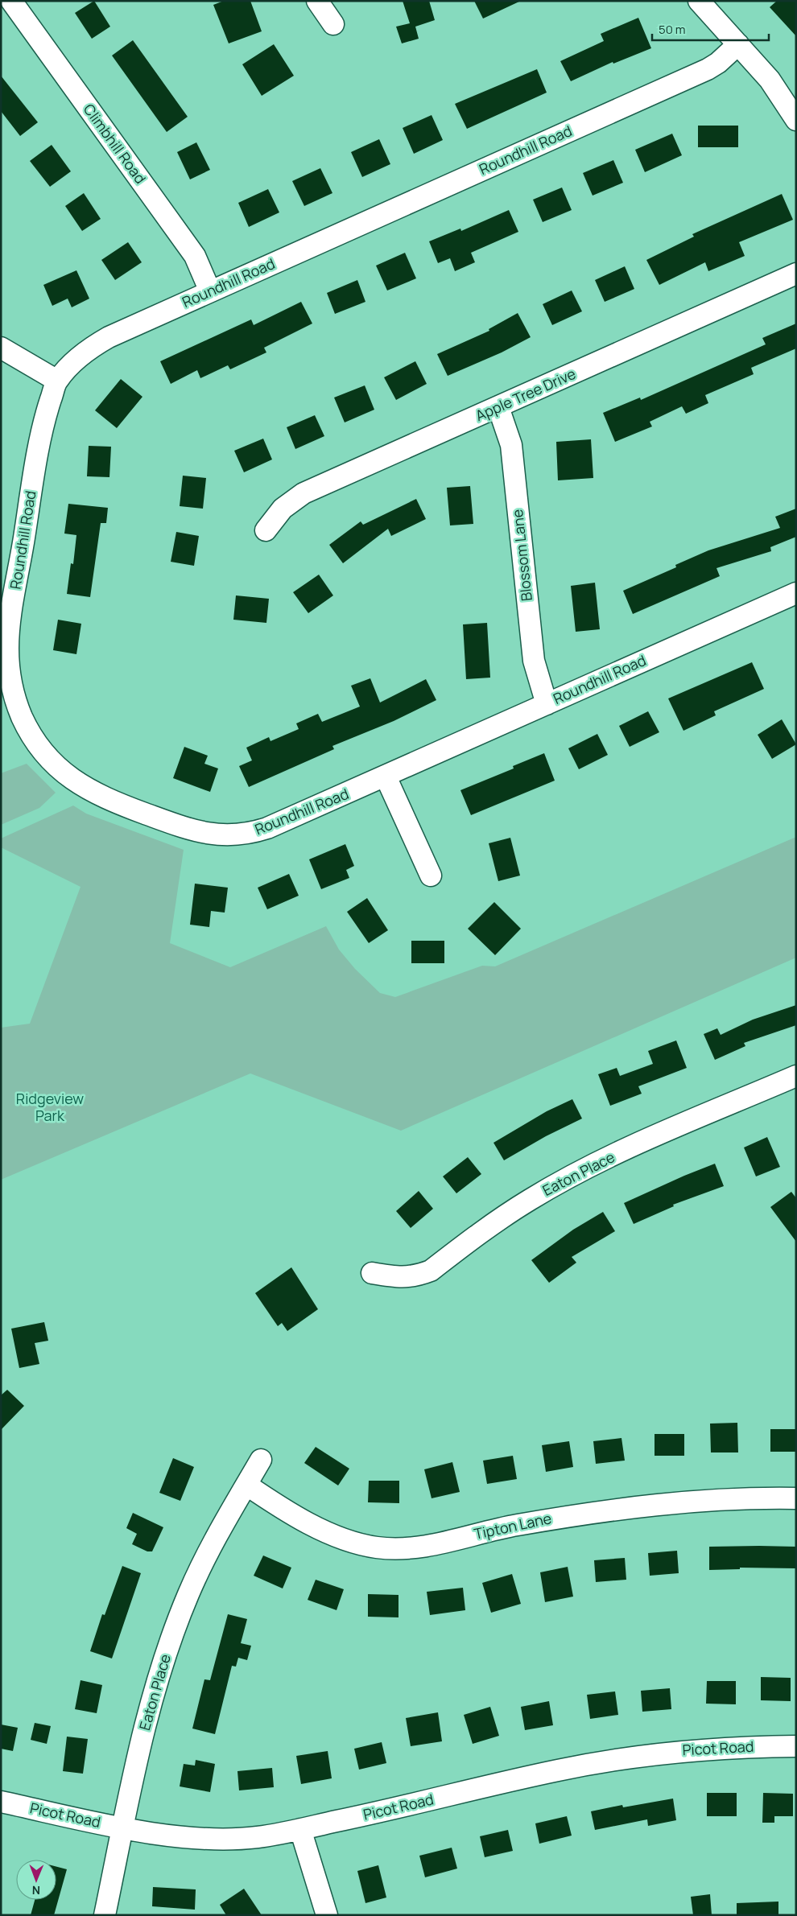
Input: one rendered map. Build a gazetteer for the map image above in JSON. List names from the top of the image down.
{
  "streets": {
    "street": [
      "Climbhill Road",
      "Roundhill Road",
      "Apple Tree Drive",
      "Blossom Lane",
      "Eaton Place",
      "Tipton Lane",
      "Picot Road"
    ]
  },
  "crossings": [
    ["Climbhill Road", "Roundhill Road"],
    ["Roundhill Road", "Blossom Lane"],
    ["Apple Tree Drive", "Blossom Lane"],
    ["Eaton Place", "Tipton Lane"],
    ["Eaton Place", "Picot Road"]
  ],
  "parks": ["Ridgeview Park"],
  "scale_bar": "50 m",
  "north": "bottom"
}
